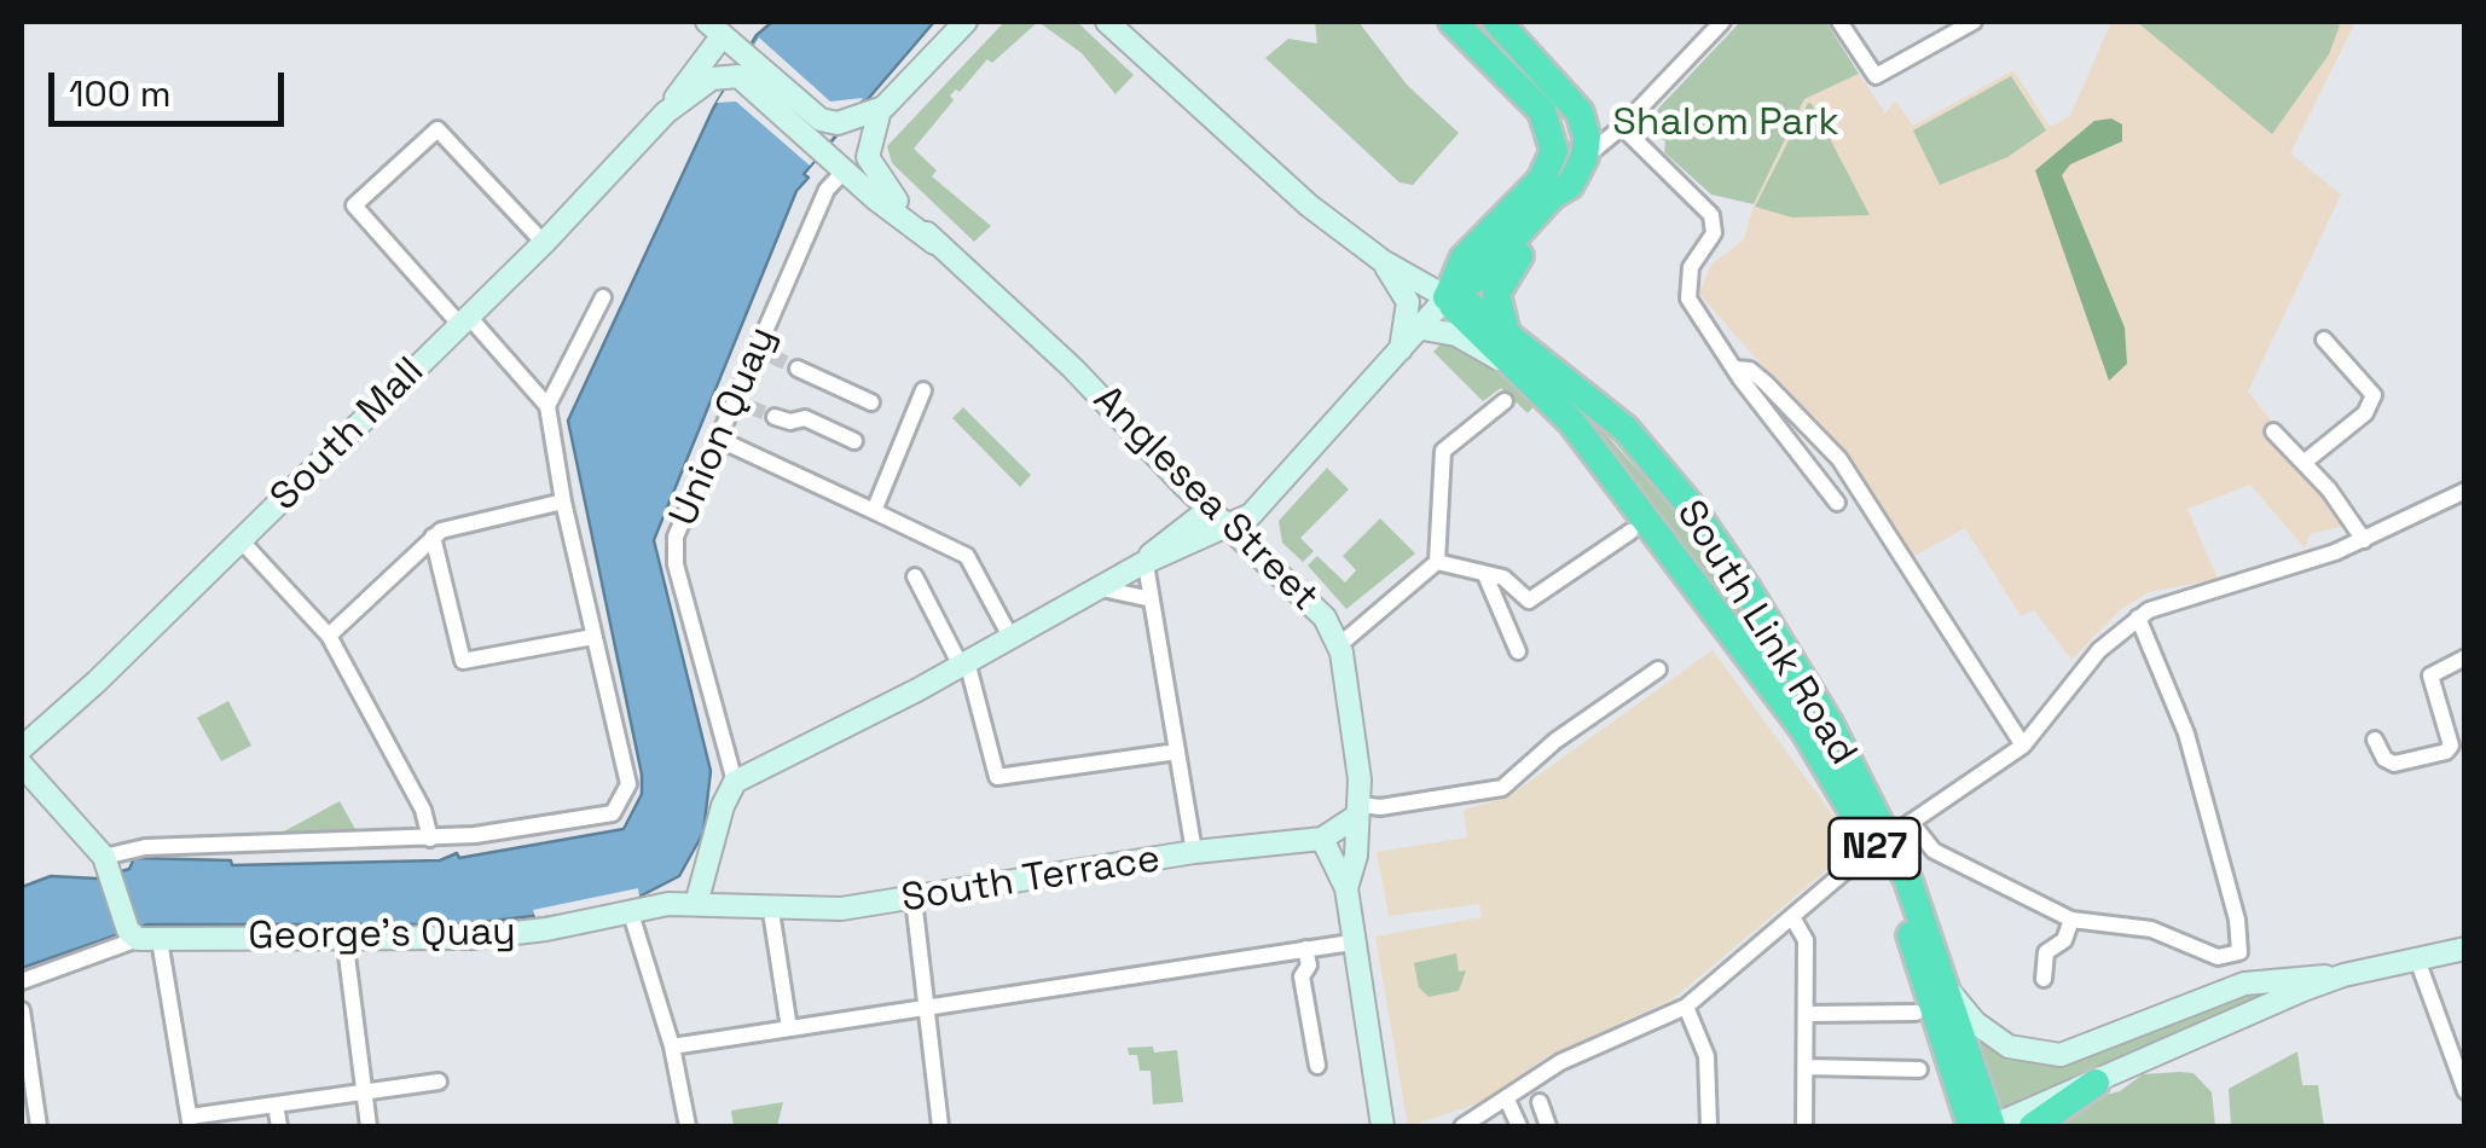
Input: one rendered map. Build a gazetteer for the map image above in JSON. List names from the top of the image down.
{
  "streets": {
    "highway": ["South Link Road", "N27"],
    "main road": [
      "South Mall",
      "Anglesea Street",
      "South Terrace",
      "George's Quay"
    ],
    "street": ["Union Quay"]
  },
  "crossings": [
    ["Union Quay", "Anglesea Street"],
    ["South Mall", "Anglesea Street"],
    ["Anglesea Street", "South Terrace"],
    ["South Link Road", "N27"],
    ["South Terrace", "George's Quay"]
  ],
  "parks": ["Shalom Park"],
  "scale_bar": "100 m"
}
